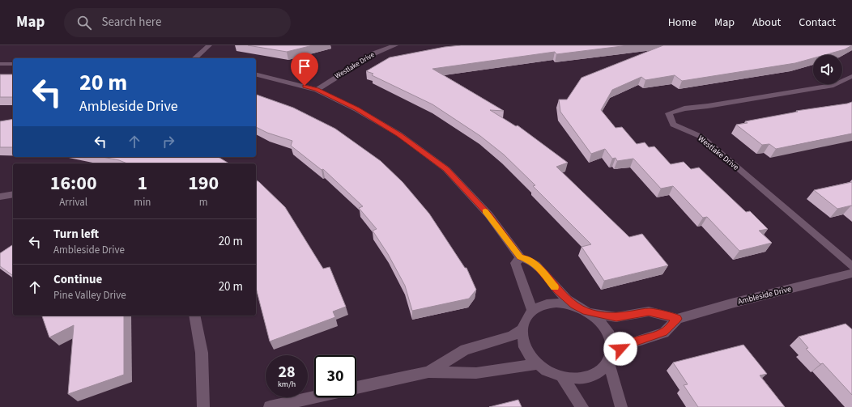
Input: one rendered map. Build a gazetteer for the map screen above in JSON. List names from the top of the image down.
{
  "streets": {
    "street": ["Westlake Drive", "Ambleside Drive"]
  },
  "page": {
    "header": "Map",
    "search": "Search here",
    "nav": [
      "Home",
      "Map",
      "About",
      "Contact"
    ],
    "turn": ["20 m", "Ambleside Drive"],
    "eta": [
      "16:00",
      "Arrival",
      "1",
      "min",
      "190",
      "m"
    ],
    "list": [
      {
        "name": "Turn left",
        "note": "Ambleside Drive",
        "value": "20 m"
      },
      {
        "name": "Continue",
        "note": "Pine Valley Drive",
        "value": "20 m"
      }
    ],
    "speed": "28 km/h",
    "limit": "30"
  }
}
